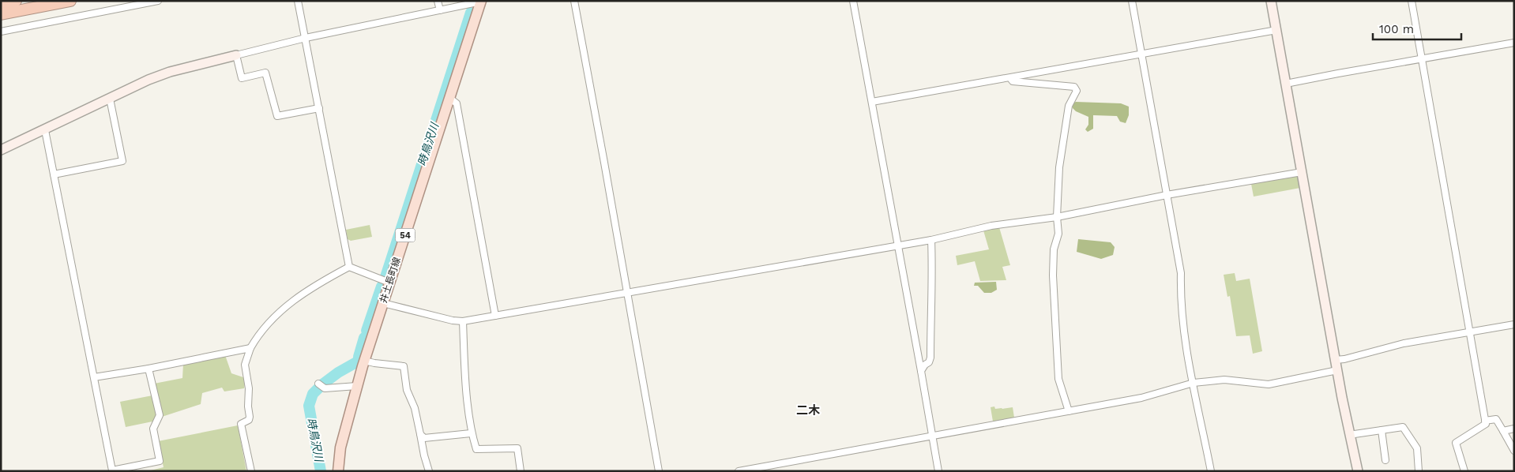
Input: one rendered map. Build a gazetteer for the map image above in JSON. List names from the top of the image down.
{
  "streets": {
    "main road": ["54", "井土長町線"]
  },
  "districts": ["二木"],
  "water": ["時鳥沢川"],
  "scale_bar": "100 m"
}
